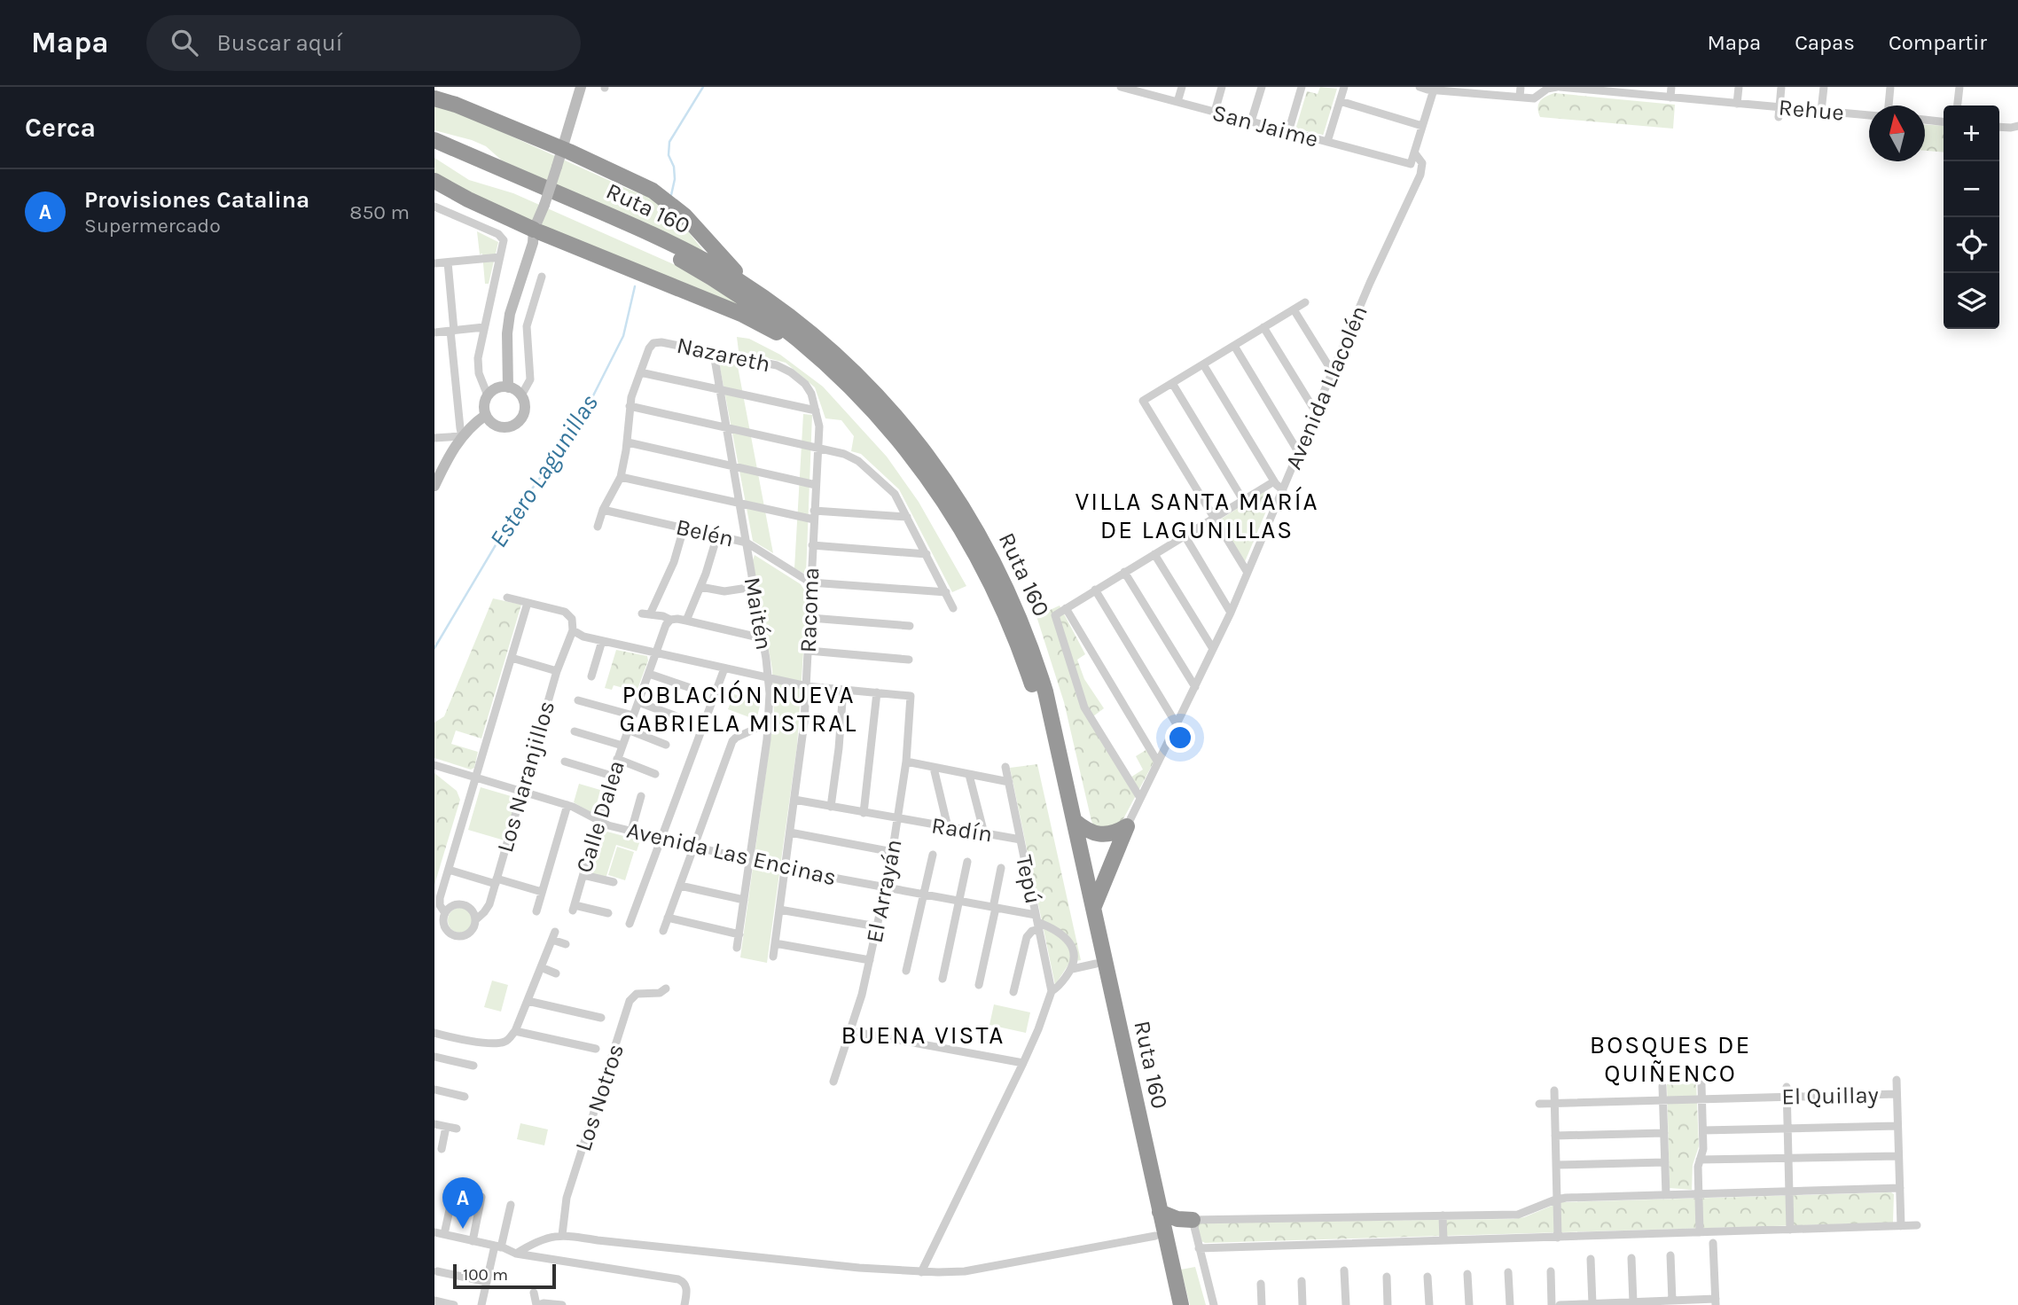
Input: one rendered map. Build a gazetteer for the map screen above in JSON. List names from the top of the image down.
{
  "streets": {
    "highway": ["Ruta 160"],
    "street": [
      "Rehue",
      "San Jaime",
      "Nazareth",
      "Avenida Llacolén",
      "Belén",
      "Racoma",
      "Maitén",
      "Los Naranjillos",
      "Calle Dalea",
      "Radín",
      "Avenida Las Encinas",
      "Tepú",
      "El Arrayán",
      "El Quillay",
      "Los Notros"
    ]
  },
  "crossings": [
    ["San Jaime", "Avenida Llacolén"],
    ["Nazareth", "Belén"],
    ["Nazareth", "Racoma"],
    ["Nazareth", "Maitén"],
    ["Belén", "Racoma"],
    ["Belén", "Maitén"],
    ["Racoma", "Radín"],
    ["Racoma", "Avenida Las Encinas"],
    ["Maitén", "Avenida Las Encinas"],
    ["Los Naranjillos", "Avenida Las Encinas"],
    ["Calle Dalea", "Avenida Las Encinas"],
    ["Radín", "Tepú"],
    ["Radín", "El Arrayán"],
    ["Avenida Las Encinas", "Tepú"],
    ["Avenida Las Encinas", "El Arrayán"]
  ],
  "districts": [
    "VILLA SANTA MARÍA DE LAGUNILLAS",
    "POBLACIÓN NUEVA GABRIELA MISTRAL",
    "BUENA VISTA",
    "BOSQUES DE QUIÑENCO"
  ],
  "water": ["Estero Lagunillas"],
  "scale_bar": "100 m",
  "north": "top",
  "page": {
    "header": "Mapa",
    "search": "Buscar aquí",
    "nav": ["Mapa", "Capas", "Compartir"],
    "heading": "Cerca",
    "map_buttons": ["+", "−"],
    "list": [
      {
        "mark": "A",
        "name": "Provisiones Catalina",
        "note": "Supermercado",
        "value": "850 m"
      }
    ],
    "pins": "A",
    "scale": "100 m"
  }
}
